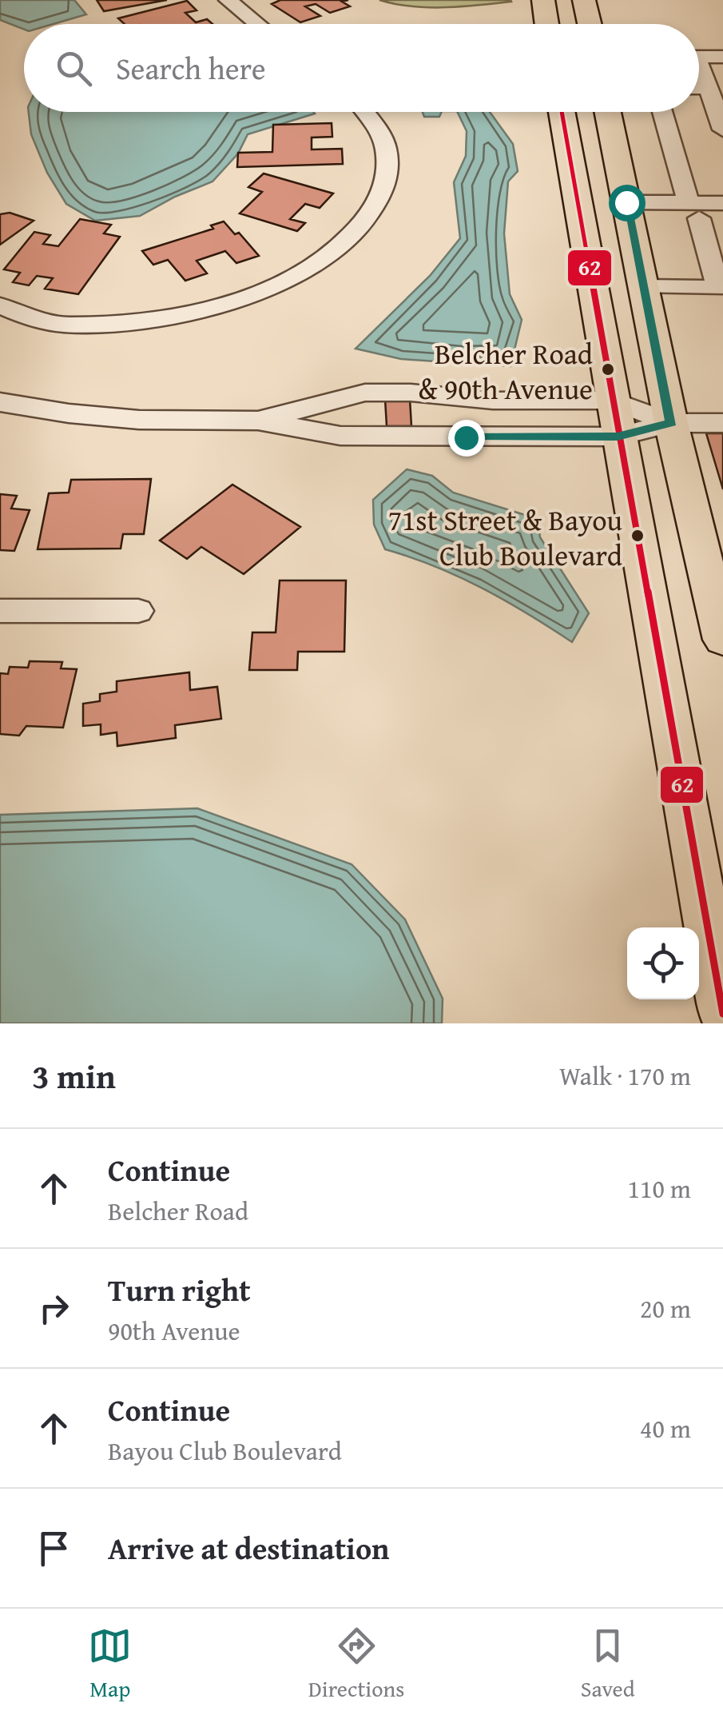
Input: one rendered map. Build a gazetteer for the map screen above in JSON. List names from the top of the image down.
{
  "places": ["Belcher Road & 90th Avenue", "71st Street & Bayou Club Boulevard"],
  "lines": ["transit line 62"],
  "page": {
    "search": "Search here",
    "heading": ["3 min", "Walk · 170 m"],
    "list": [
      ["Continue", "Belcher Road", "110 m"],
      ["Turn right", "90th Avenue", "20 m"],
      ["Continue", "Bayou Club Boulevard", "40 m"],
      "Arrive at destination"
    ],
    "nav": ["Map", "Directions", "Saved"]
  }
}
